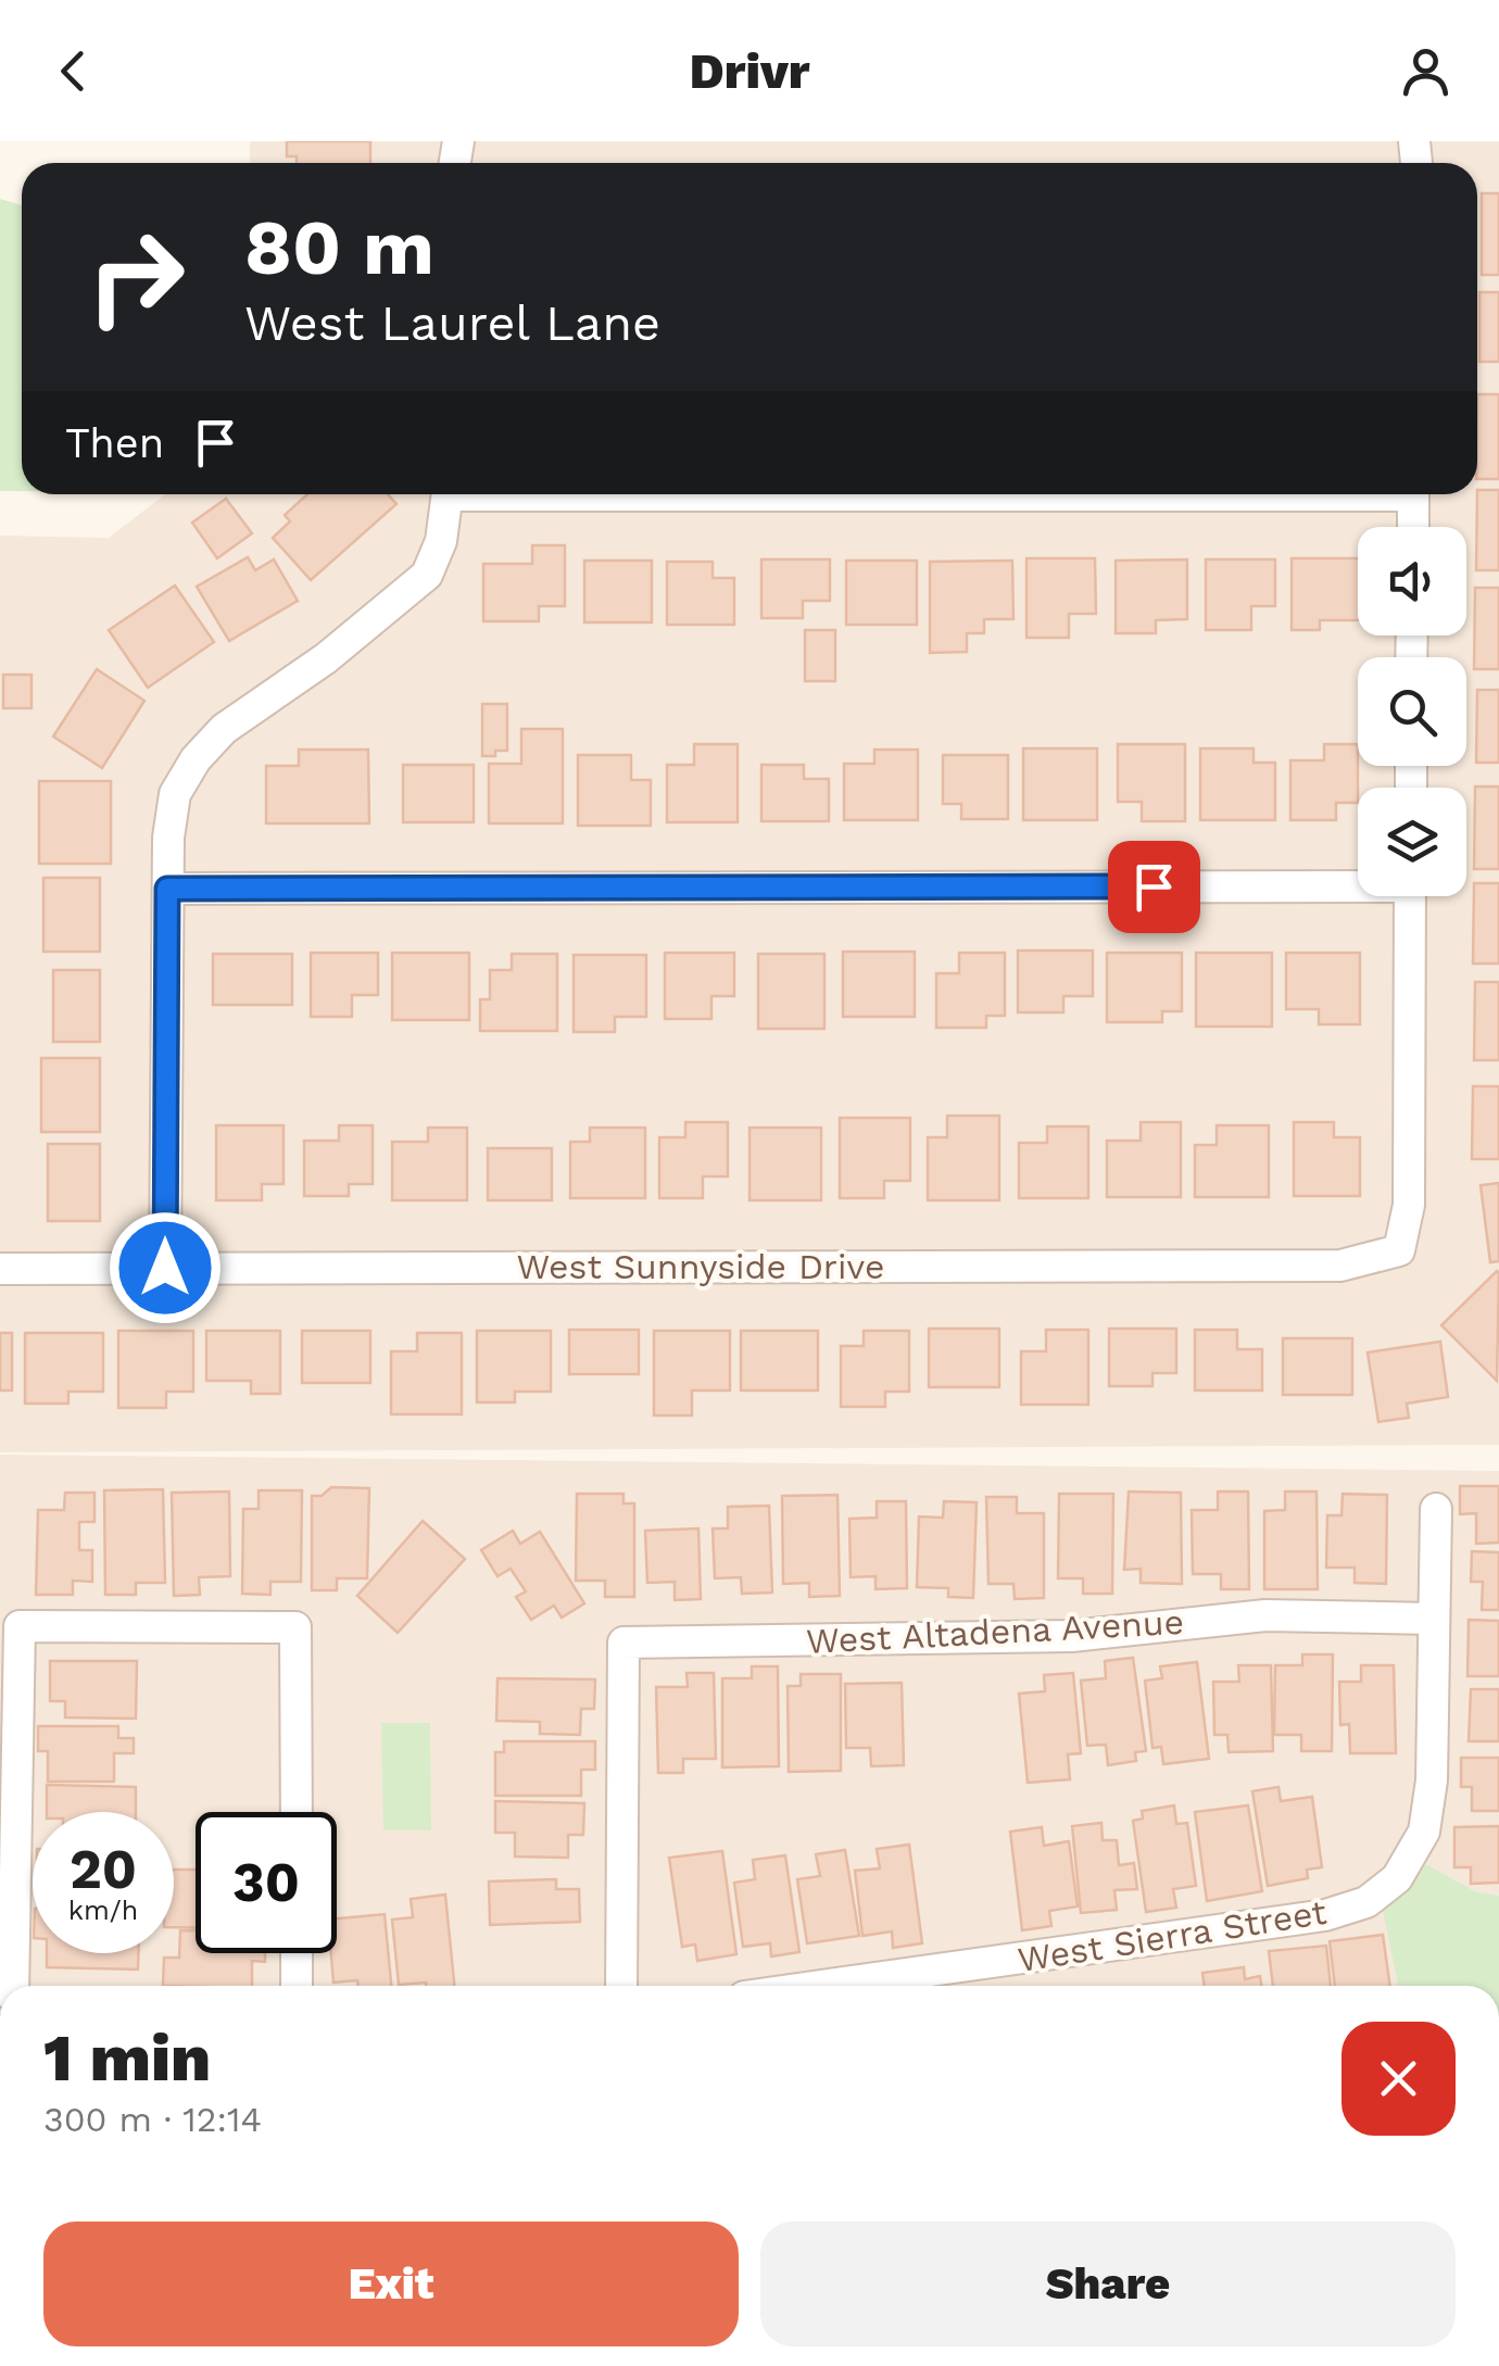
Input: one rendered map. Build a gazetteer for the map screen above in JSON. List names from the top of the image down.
{
  "streets": {
    "street": ["West Sunnyside Drive", "West Altadena Avenue", "West Sierra Street"]
  },
  "crossings": [
    ["West Altadena Avenue", "West Sierra Street"]
  ],
  "page": {
    "header": "Drivr",
    "turn": ["80 m", "West Laurel Lane"],
    "then": "Then",
    "speed": "20 km/h",
    "limit": "30",
    "heading": ["1 min", "300 m · 12:14"],
    "buttons": ["Exit", "Share"]
  }
}
